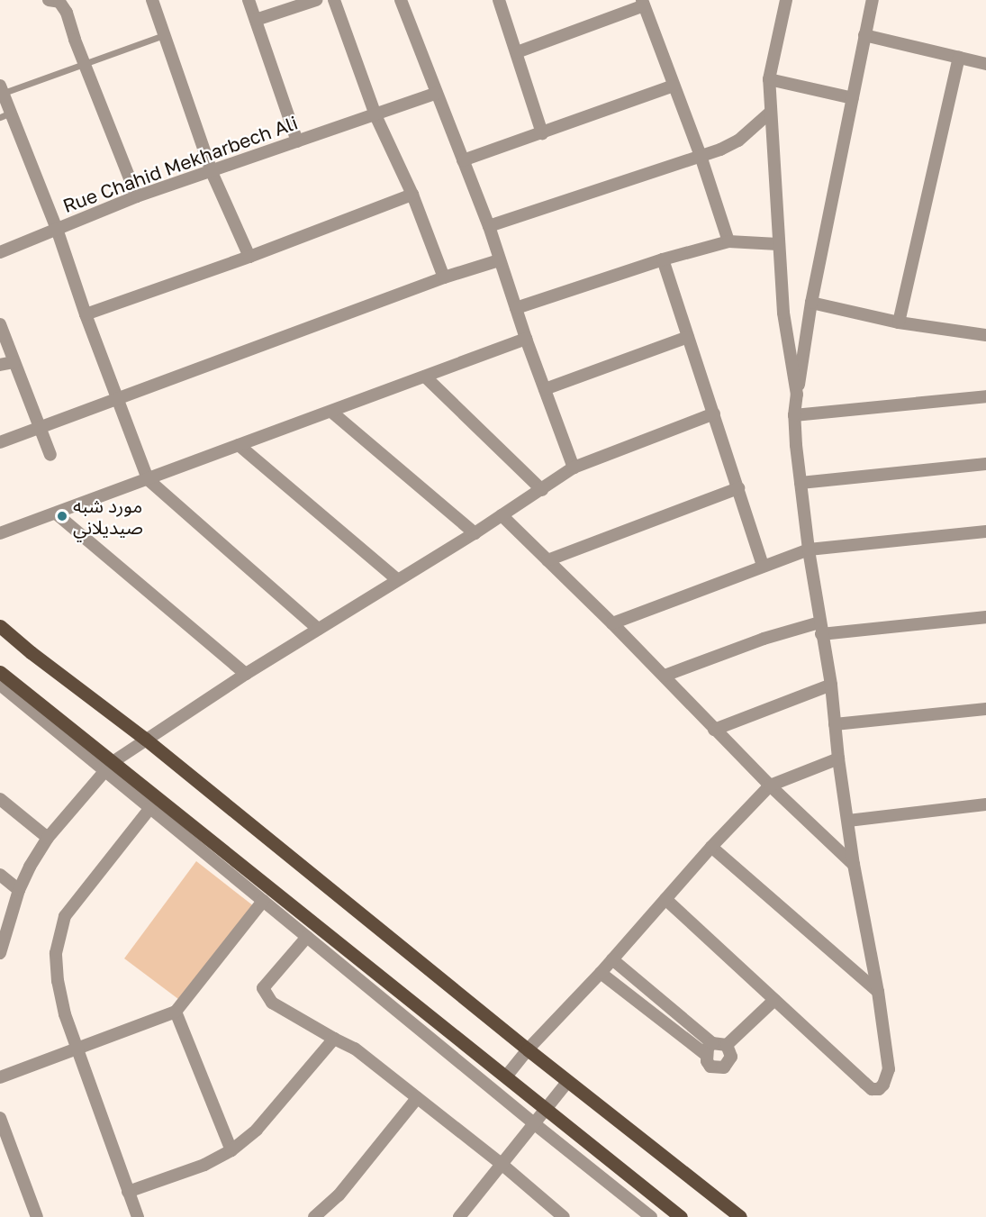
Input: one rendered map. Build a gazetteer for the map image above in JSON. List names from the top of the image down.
{
  "streets": {
    "street": ["Rue Chahid Mekharbech Ali"]
  },
  "places": ["مورد شبه صيديلاني"]
}
